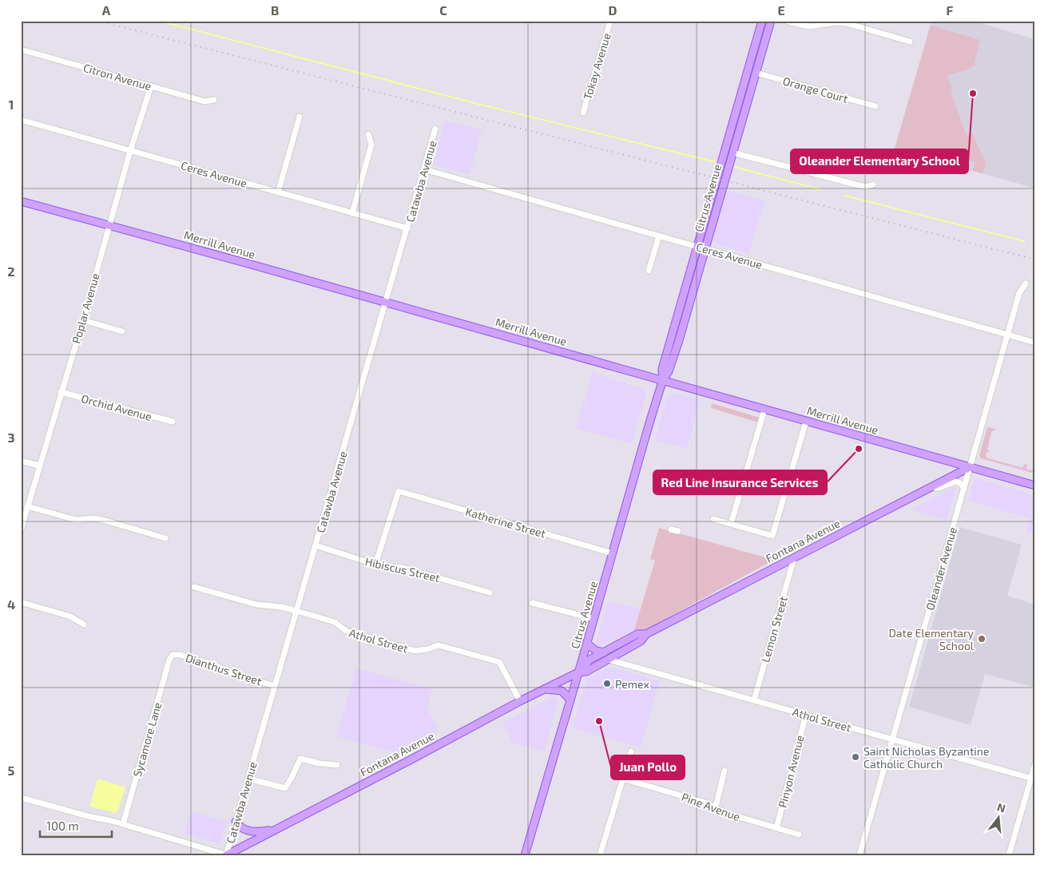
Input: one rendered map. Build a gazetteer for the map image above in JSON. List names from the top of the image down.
{
  "streets": {
    "main road": ["Citrus Avenue", "Merrill Avenue", "Fontana Avenue"],
    "street": [
      "Tokay Avenue",
      "Citron Avenue",
      "Orange Court",
      "Ceres Avenue",
      "Catawba Avenue",
      "Poplar Avenue",
      "Orchid Avenue",
      "Katherine Street",
      "Oleander Avenue",
      "Hibiscus Street",
      "Lemon Street",
      "Athol Street",
      "Dianthus Street",
      "Sycamore Lane",
      "Pinyon Avenue",
      "Pine Avenue"
    ]
  },
  "crossings": [
    ["Citron Avenue", "Poplar Avenue"],
    ["Orange Court", "Citrus Avenue"],
    ["Ceres Avenue", "Catawba Avenue"],
    ["Ceres Avenue", "Citrus Avenue"],
    ["Ceres Avenue", "Poplar Avenue"],
    ["Ceres Avenue", "Oleander Avenue"],
    ["Catawba Avenue", "Merrill Avenue"],
    ["Catawba Avenue", "Fontana Avenue"],
    ["Catawba Avenue", "Hibiscus Street"],
    ["Catawba Avenue", "Athol Street"],
    ["Catawba Avenue", "Dianthus Street"],
    ["Citrus Avenue", "Merrill Avenue"],
    ["Citrus Avenue", "Katherine Street"],
    ["Citrus Avenue", "Fontana Avenue"],
    ["Merrill Avenue", "Poplar Avenue"],
    ["Merrill Avenue", "Fontana Avenue"],
    ["Merrill Avenue", "Oleander Avenue"],
    ["Poplar Avenue", "Orchid Avenue"],
    ["Katherine Street", "Hibiscus Street"],
    ["Fontana Avenue", "Oleander Avenue"],
    ["Fontana Avenue", "Lemon Street"],
    ["Fontana Avenue", "Athol Street"],
    ["Oleander Avenue", "Athol Street"],
    ["Lemon Street", "Athol Street"],
    ["Athol Street", "Pinyon Avenue"],
    ["Dianthus Street", "Sycamore Lane"],
    ["Pinyon Avenue", "Pine Avenue"]
  ],
  "places": [
    "Oleander Elementary School",
    "Red Line Insurance Services",
    "Date Elementary School",
    "Pemex",
    "Juan Pollo",
    "Saint Nicholas Byzantine Catholic Church"
  ],
  "scale_bar": "100 m",
  "north": "top",
  "grid": {
    "columns": [
      "A",
      "B",
      "C",
      "D",
      "E",
      "F"
    ],
    "rows": [
      "1",
      "2",
      "3",
      "4",
      "5"
    ]
  }
}
